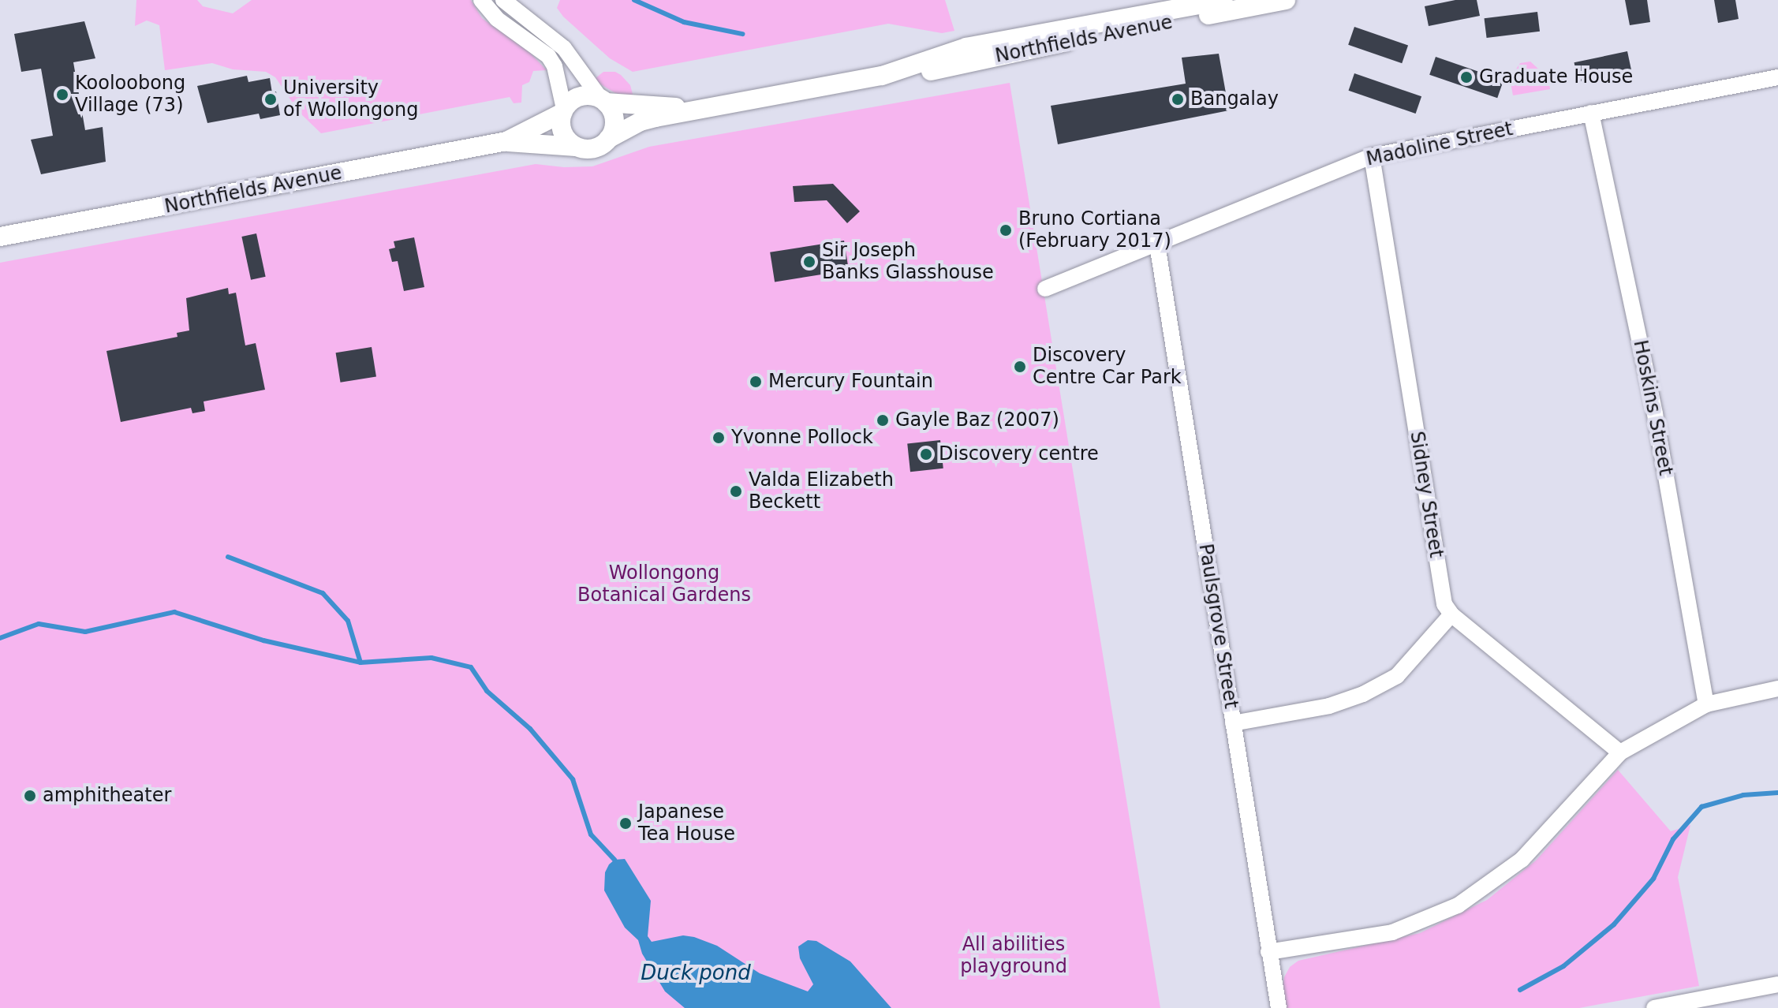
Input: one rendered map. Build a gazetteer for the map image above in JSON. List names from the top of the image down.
{
  "streets": {
    "main road": ["Northfields Avenue"],
    "street": [
      "Madoline Street",
      "Hoskins Street",
      "Sidney Street",
      "Paulsgrove Street"
    ]
  },
  "crossings": [
    ["Madoline Street", "Hoskins Street"],
    ["Madoline Street", "Sidney Street"],
    ["Madoline Street", "Paulsgrove Street"]
  ],
  "water": ["Duck pond"],
  "parks": ["Wollongong Botanical Gardens", "All abilities playground"],
  "places": [
    "Graduate House",
    "Kooloobong Village (73)",
    "University of Wollongong",
    "Bangalay",
    "Bruno Cortiana (February 2017)",
    "Sir Joseph Banks Glasshouse",
    "Discovery Centre Car Park",
    "Mercury Fountain",
    "Gayle Baz (2007)",
    "Yvonne Pollock",
    "Discovery centre",
    "Valda Elizabeth Beckett",
    "amphitheater",
    "Japanese Tea House"
  ]
}
